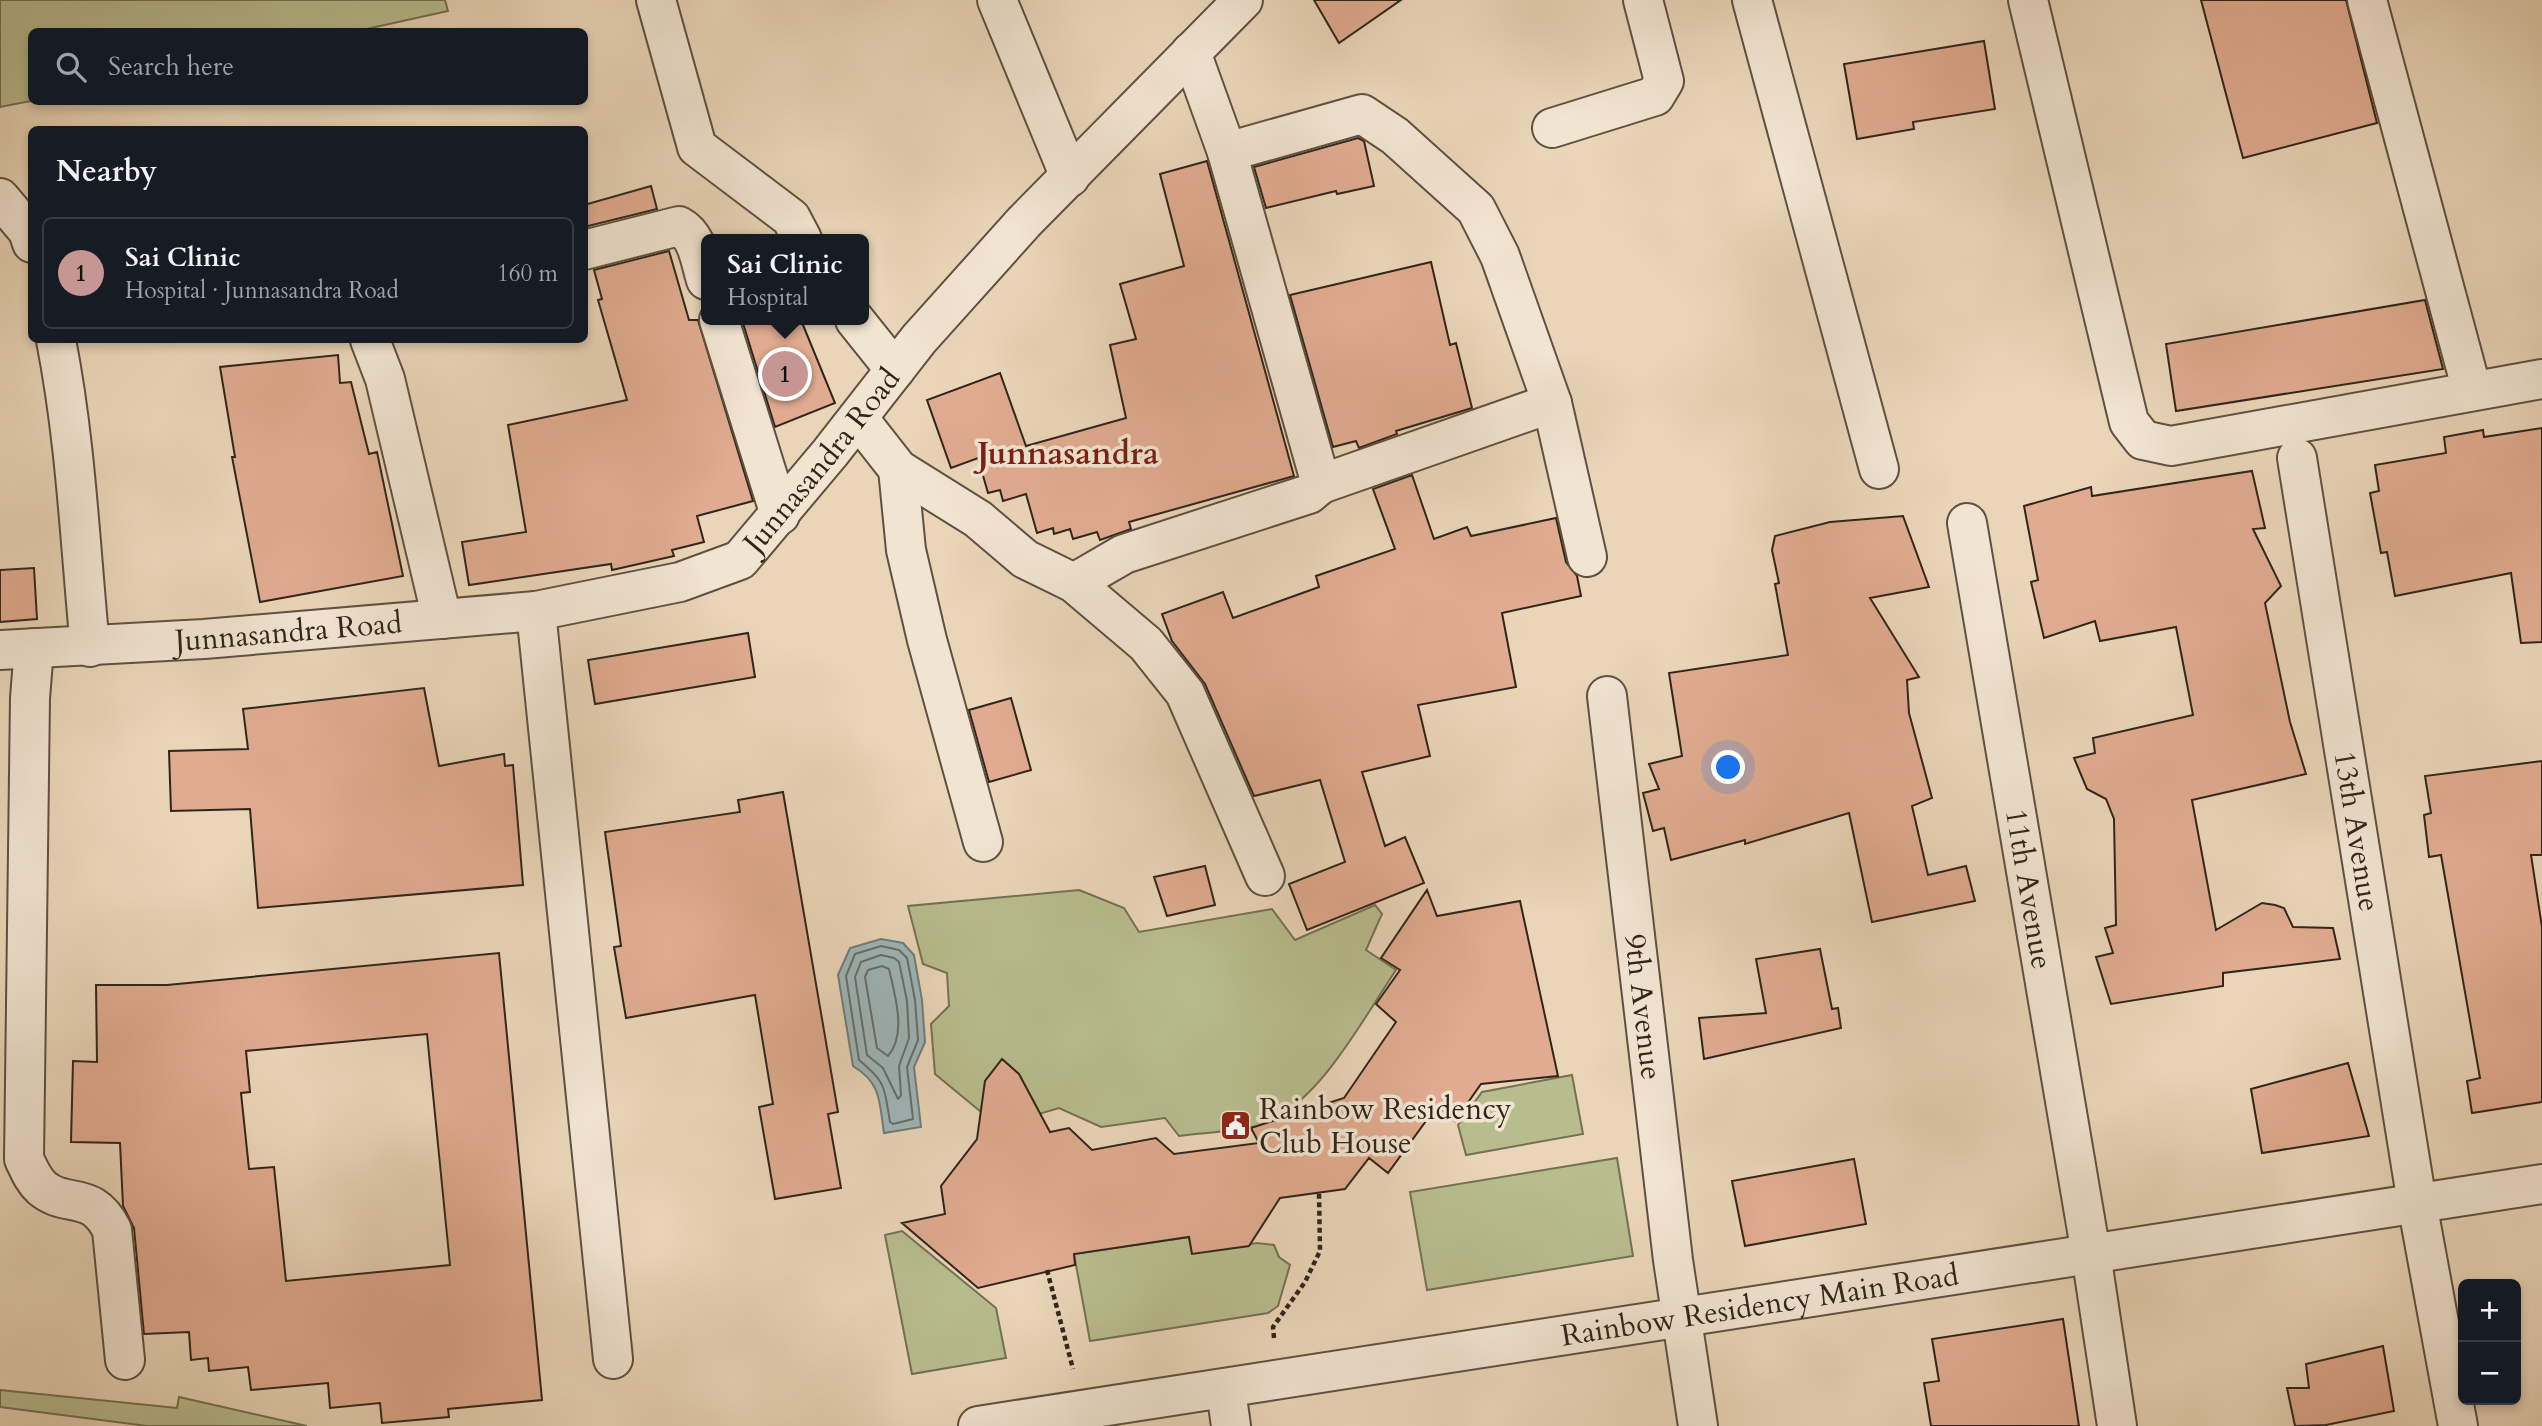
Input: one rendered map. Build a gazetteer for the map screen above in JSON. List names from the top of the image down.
{
  "streets": {
    "street": [
      "Junnasandra Road",
      "13th Avenue",
      "11th Avenue",
      "9th Avenue",
      "Rainbow Residency Main Road"
    ]
  },
  "crossings": [
    ["13th Avenue", "Rainbow Residency Main Road"],
    ["11th Avenue", "Rainbow Residency Main Road"],
    ["9th Avenue", "Rainbow Residency Main Road"]
  ],
  "districts": ["Junnasandra"],
  "places": {
    "public building": ["Rainbow Residency Club House"]
  },
  "page": {
    "search": "Search here",
    "heading": "Nearby",
    "list": [
      {
        "mark": "1",
        "name": "Sai Clinic",
        "note": "Hospital · Junnasandra Road",
        "value": "160 m"
      }
    ],
    "popup": ["Sai Clinic", "Hospital"],
    "pins": "1",
    "map_buttons": ["+", "−"]
  }
}
